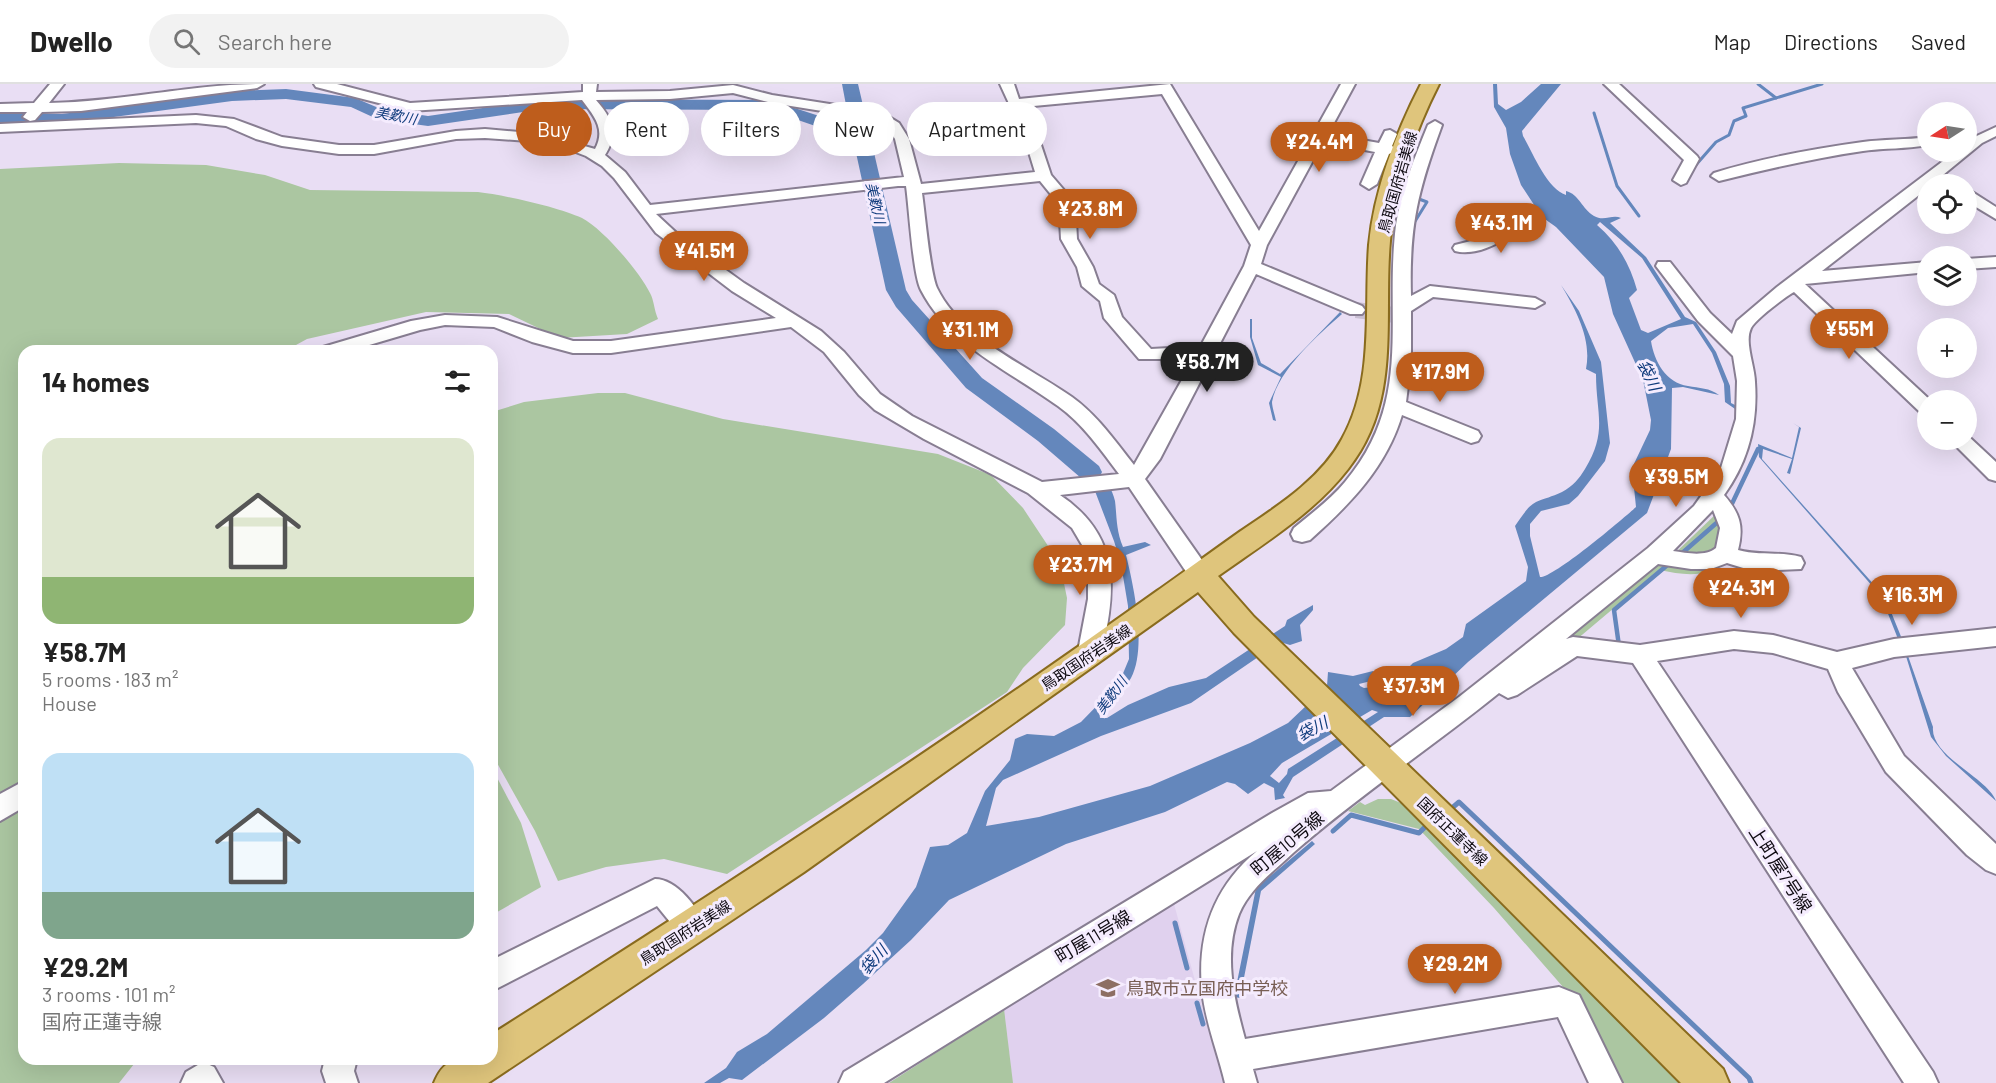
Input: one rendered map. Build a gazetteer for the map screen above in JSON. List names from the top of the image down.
{
  "streets": {
    "main road": ["鳥取国府岩美線", "国府正蓮寺線"],
    "street": ["町屋10号線", "上町屋7号線", "町屋11号線"]
  },
  "crossings": [
    ["鳥取国府岩美線", "国府正蓮寺線"],
    ["国府正蓮寺線", "町屋10号線"],
    ["町屋10号線", "町屋11号線"]
  ],
  "water": ["美歎川", "袋川"],
  "places": {
    "school or university": ["鳥取市立国府中学校"]
  },
  "north": "left",
  "page": {
    "header": "Dwello",
    "search": "Search here",
    "nav": ["Map", "Directions", "Saved"],
    "map_buttons": ["+", "−"],
    "chip": [
      "Buy",
      "Rent",
      "Filters",
      "New",
      "Apartment"
    ],
    "price": [
      "¥24.4M",
      "¥23.8M",
      "¥43.1M",
      "¥41.5M",
      "¥55M",
      "¥31.1M",
      "¥58.7M",
      "¥17.9M",
      "¥39.5M",
      "¥23.7M",
      "¥24.3M",
      "¥16.3M",
      "¥37.3M",
      "¥29.2M"
    ],
    "heading": "14 homes",
    "list": [
      {
        "name": "¥58.7M",
        "note": "5 rooms · 183 m² · House"
      },
      {
        "name": "¥29.2M",
        "note": "3 rooms · 101 m² · 国府正蓮寺線"
      }
    ]
  }
}
